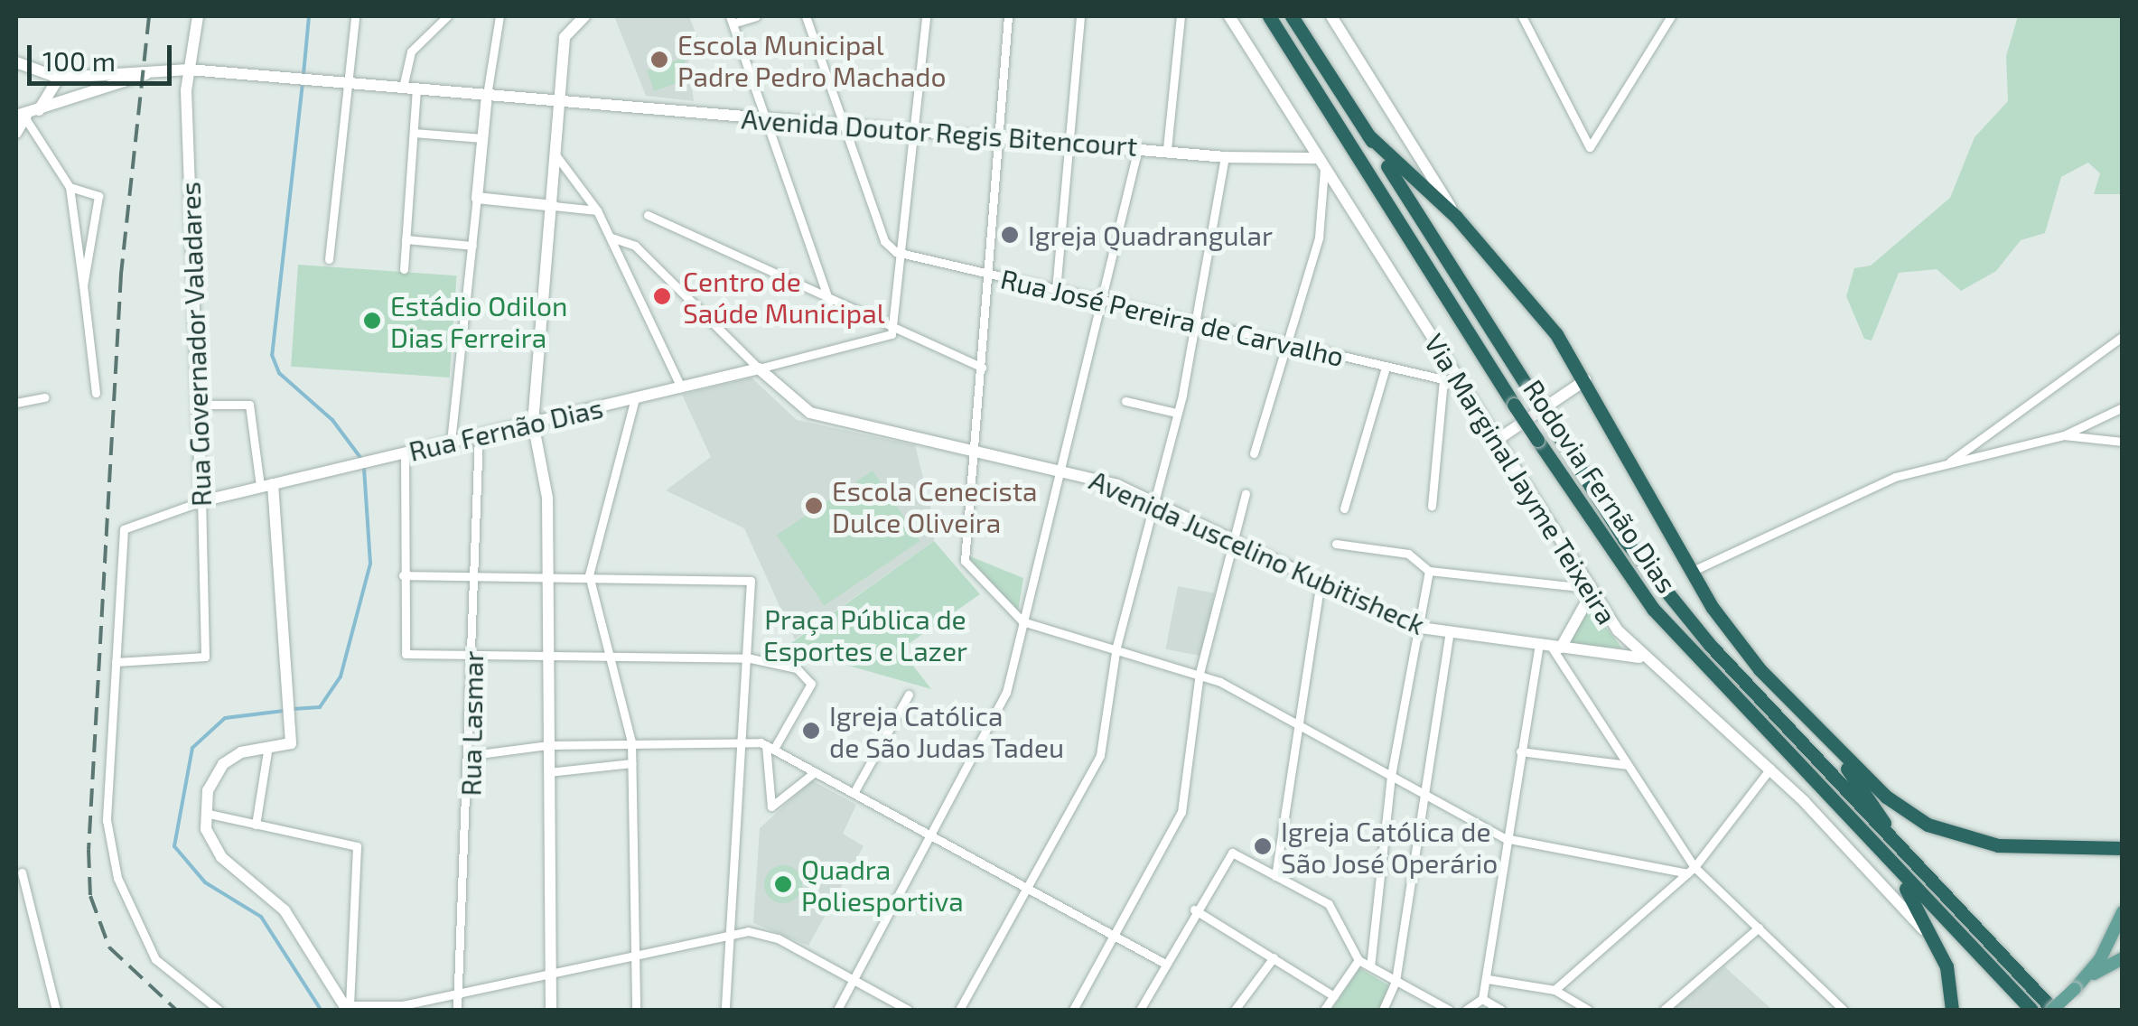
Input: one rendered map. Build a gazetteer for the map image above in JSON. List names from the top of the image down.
{
  "streets": {
    "highway": ["Rodovia Fernão Dias"],
    "street": [
      "Avenida Doutor Regis Bitencourt",
      "Rua José Pereira de Carvalho",
      "Rua Governador Valadares",
      "Rua Fernão Dias",
      "Via Marginal Jayme Teixeira",
      "Avenida Juscelino Kubitisheck",
      "Rua Lasmar"
    ]
  },
  "crossings": [
    ["Avenida Doutor Regis Bitencourt", "Rua Governador Valadares"],
    ["Avenida Doutor Regis Bitencourt", "Via Marginal Jayme Teixeira"],
    ["Rua Governador Valadares", "Rua Fernão Dias"],
    ["Rua Fernão Dias", "Avenida Juscelino Kubitisheck"],
    ["Rua Fernão Dias", "Rua Lasmar"],
    ["Via Marginal Jayme Teixeira", "Avenida Juscelino Kubitisheck"]
  ],
  "parks": ["Praça Pública de Esportes e Lazer"],
  "places": [
    "Escola Municipal Padre Pedro Machado",
    "Igreja Quadrangular",
    "Centro de Saúde Municipal",
    "Estádio Odilon Dias Ferreira",
    "Escola Cenecista Dulce Oliveira",
    "Igreja Católica de São Judas Tadeu",
    "Igreja Católica de São José Operário",
    "Quadra Poliesportiva"
  ],
  "scale_bar": "100 m"
}
